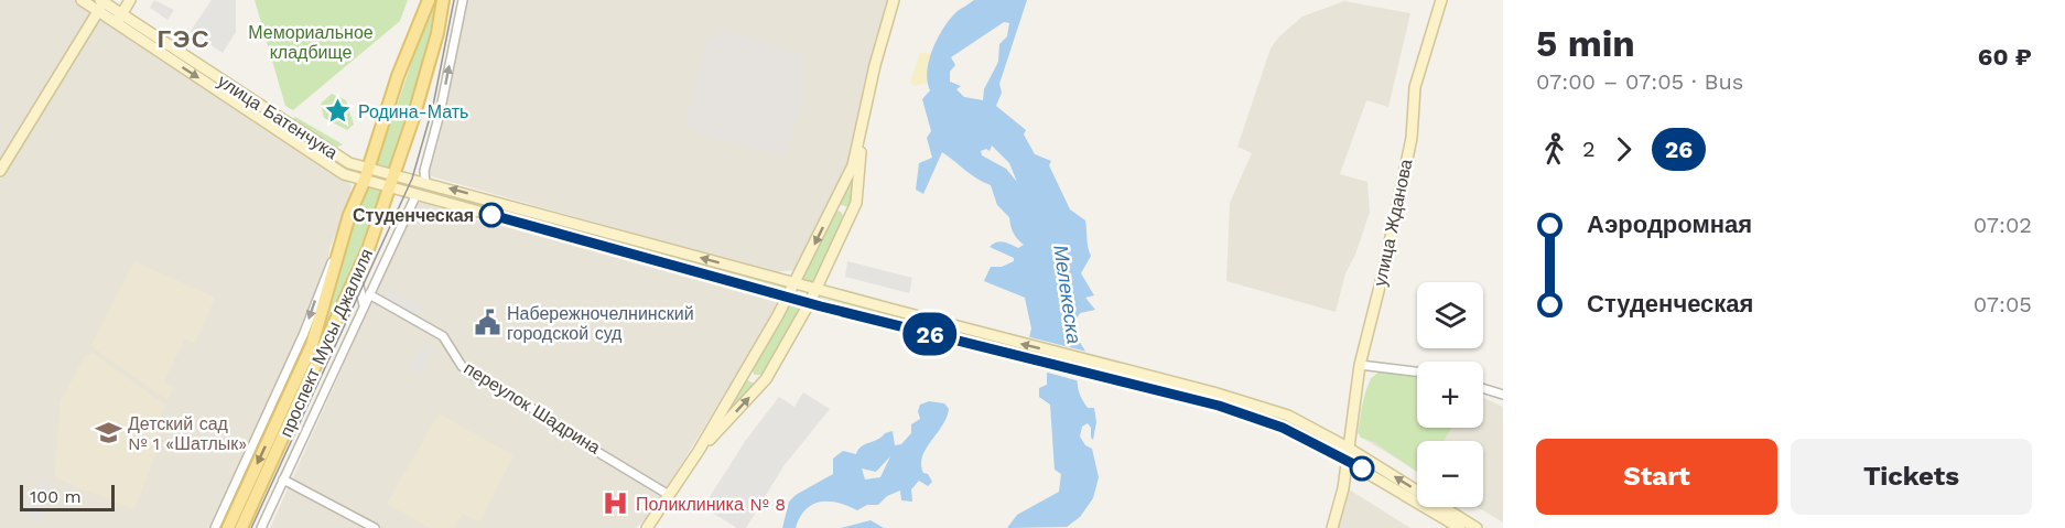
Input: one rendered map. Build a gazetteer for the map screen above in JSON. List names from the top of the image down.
{
  "streets": {
    "main road": ["улица Батенчука", "улица Жданова", "проспект Мусы Джалиля"],
    "street": ["переулок Шадрина"]
  },
  "crossings": [
    ["улица Батенчука", "улица Жданова"],
    ["улица Батенчука", "проспект Мусы Джалиля"]
  ],
  "districts": ["ГЭС"],
  "water": ["Мелекеска"],
  "parks": ["Мемориальное кладбище"],
  "places": {
    "place": ["Родина-Мать"],
    "other": ["Студенческая"],
    "public building": ["Набережночелнинский городской суд"],
    "school or university": ["Детский сад № 1 «Шатлык»"],
    "hospital": ["Поликлиника № 8"]
  },
  "lines": ["bus line 26"],
  "scale_bar": "100 m",
  "page": {
    "on_map": "26",
    "heading": ["5 min", "07:00 – 07:05 · Bus", "60 ₽"],
    "legs": ["2", "26"],
    "list": [
      {
        "name": "Аэродромная",
        "value": "07:02"
      },
      {
        "name": "Студенческая",
        "value": "07:05"
      }
    ],
    "map_buttons": ["+", "−"],
    "buttons": ["Start", "Tickets"],
    "scale": "100 m"
  }
}
